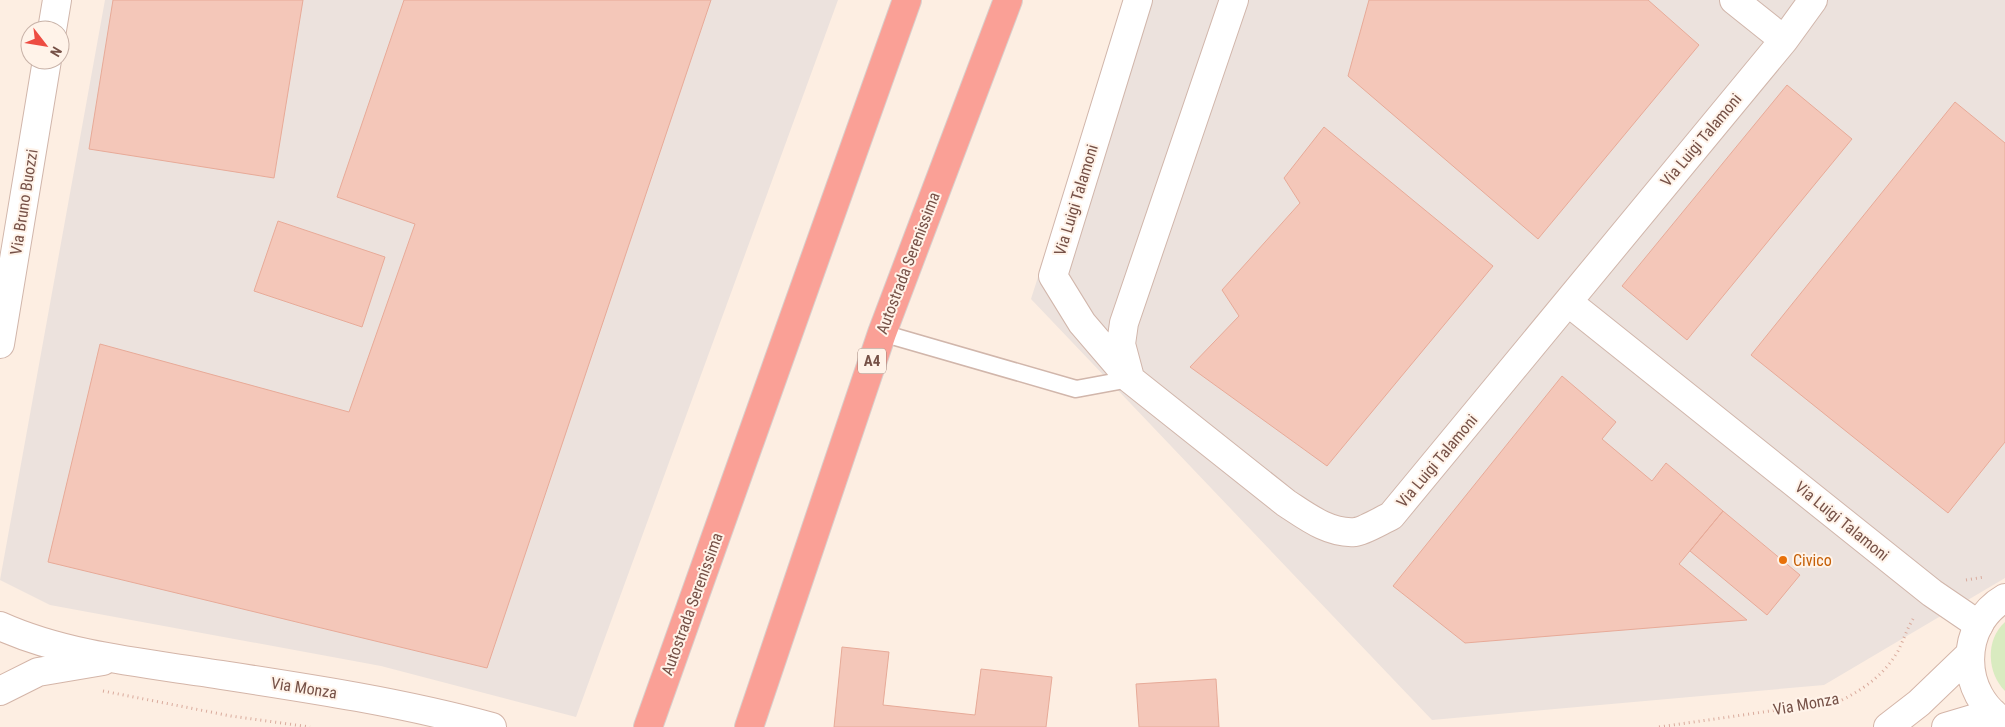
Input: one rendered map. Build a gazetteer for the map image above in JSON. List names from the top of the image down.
{
  "streets": {
    "highway": ["Autostrada Serenissima", "A4"],
    "street": ["Via Luigi Talamoni", "Via Bruno Buozzi", "Via Monza"]
  },
  "crossings": [
    ["Via Luigi Talamoni", "Via Monza"]
  ],
  "places": ["Civico"],
  "north": "bottom right"
}
